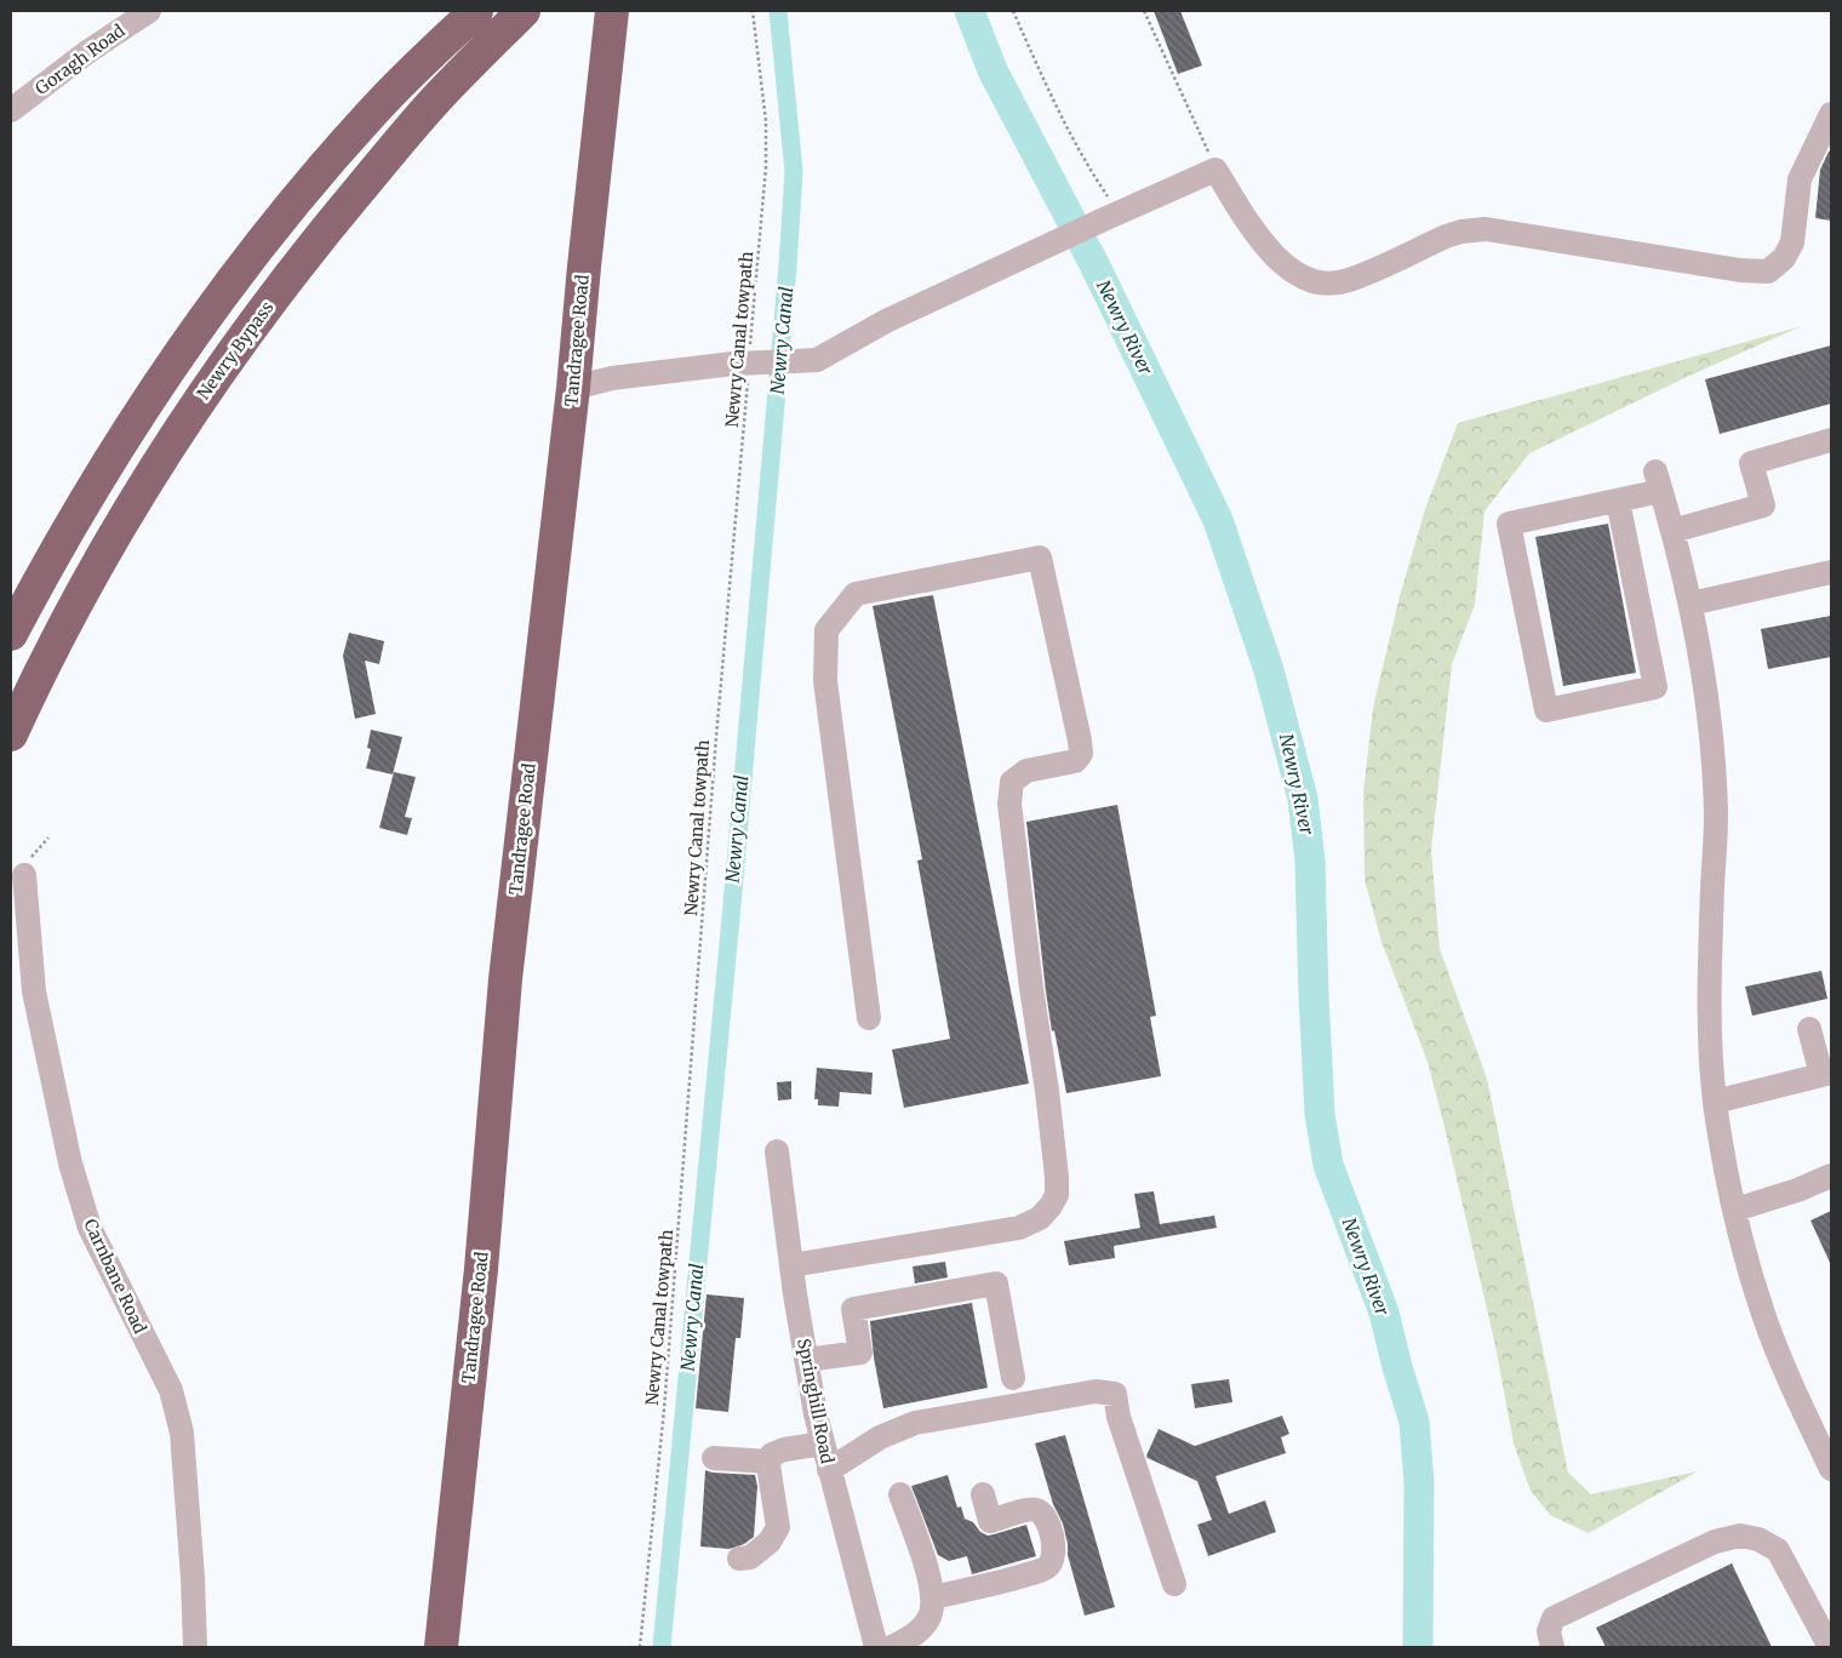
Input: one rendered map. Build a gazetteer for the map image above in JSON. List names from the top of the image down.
{
  "streets": {
    "highway": ["Tandragee Road", "Newry Bypass"],
    "street": ["Goragh Road", "Carnbane Road", "Springhill Road"],
    "path": ["Newry Canal towpath"]
  },
  "water": ["Newry River", "Newry Canal"]
}
